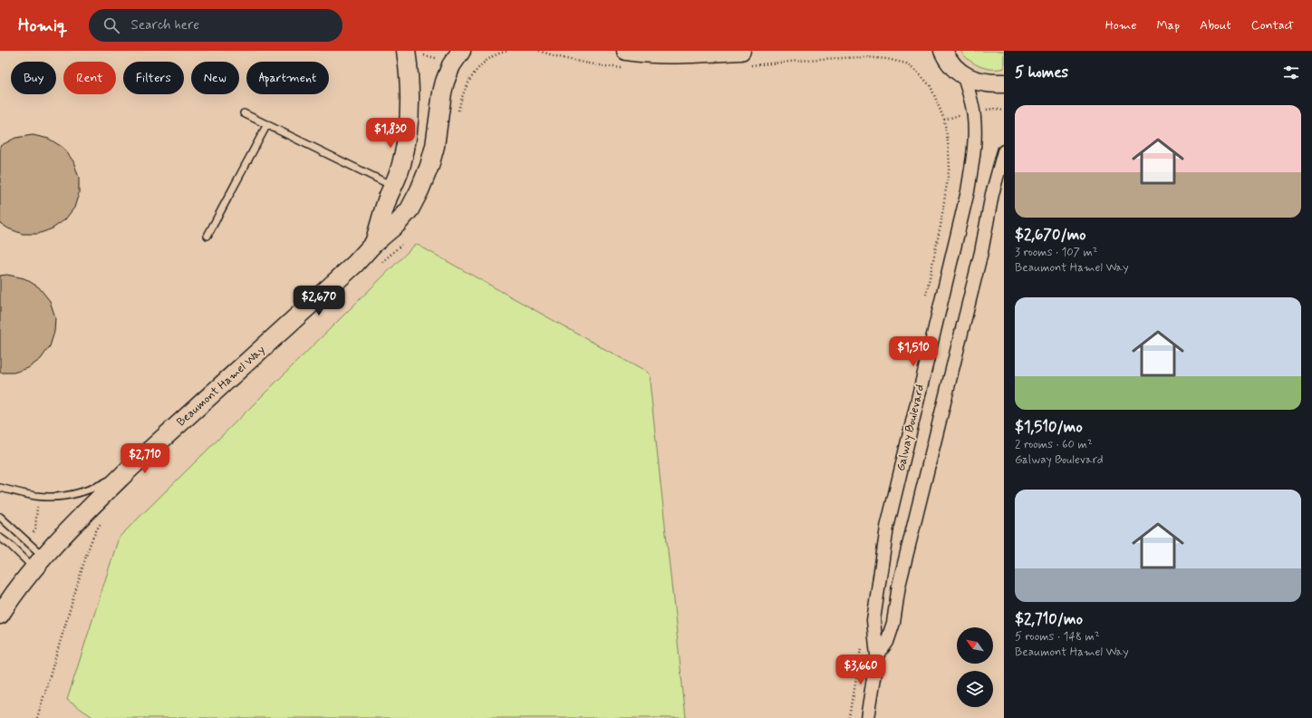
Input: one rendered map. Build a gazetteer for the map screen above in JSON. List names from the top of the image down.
{
  "streets": {
    "main road": ["Beaumont Hamel Way"],
    "street": ["Galway Boulevard"]
  },
  "north": "top left",
  "page": {
    "header": "Homiq",
    "search": "Search here",
    "nav": [
      "Home",
      "Map",
      "About",
      "Contact"
    ],
    "heading": "5 homes",
    "chip": [
      "Buy",
      "Rent",
      "Filters",
      "New",
      "Apartment"
    ],
    "list": [
      {
        "name": "$2,670/mo",
        "note": "3 rooms · 107 m² · Beaumont Hamel Way"
      },
      {
        "name": "$1,510/mo",
        "note": "2 rooms · 60 m² · Galway Boulevard"
      },
      {
        "name": "$2,710/mo",
        "note": "5 rooms · 148 m² · Beaumont Hamel Way"
      }
    ],
    "price": [
      "$1,830",
      "$2,670",
      "$1,510",
      "$2,710",
      "$3,660"
    ]
  }
}
